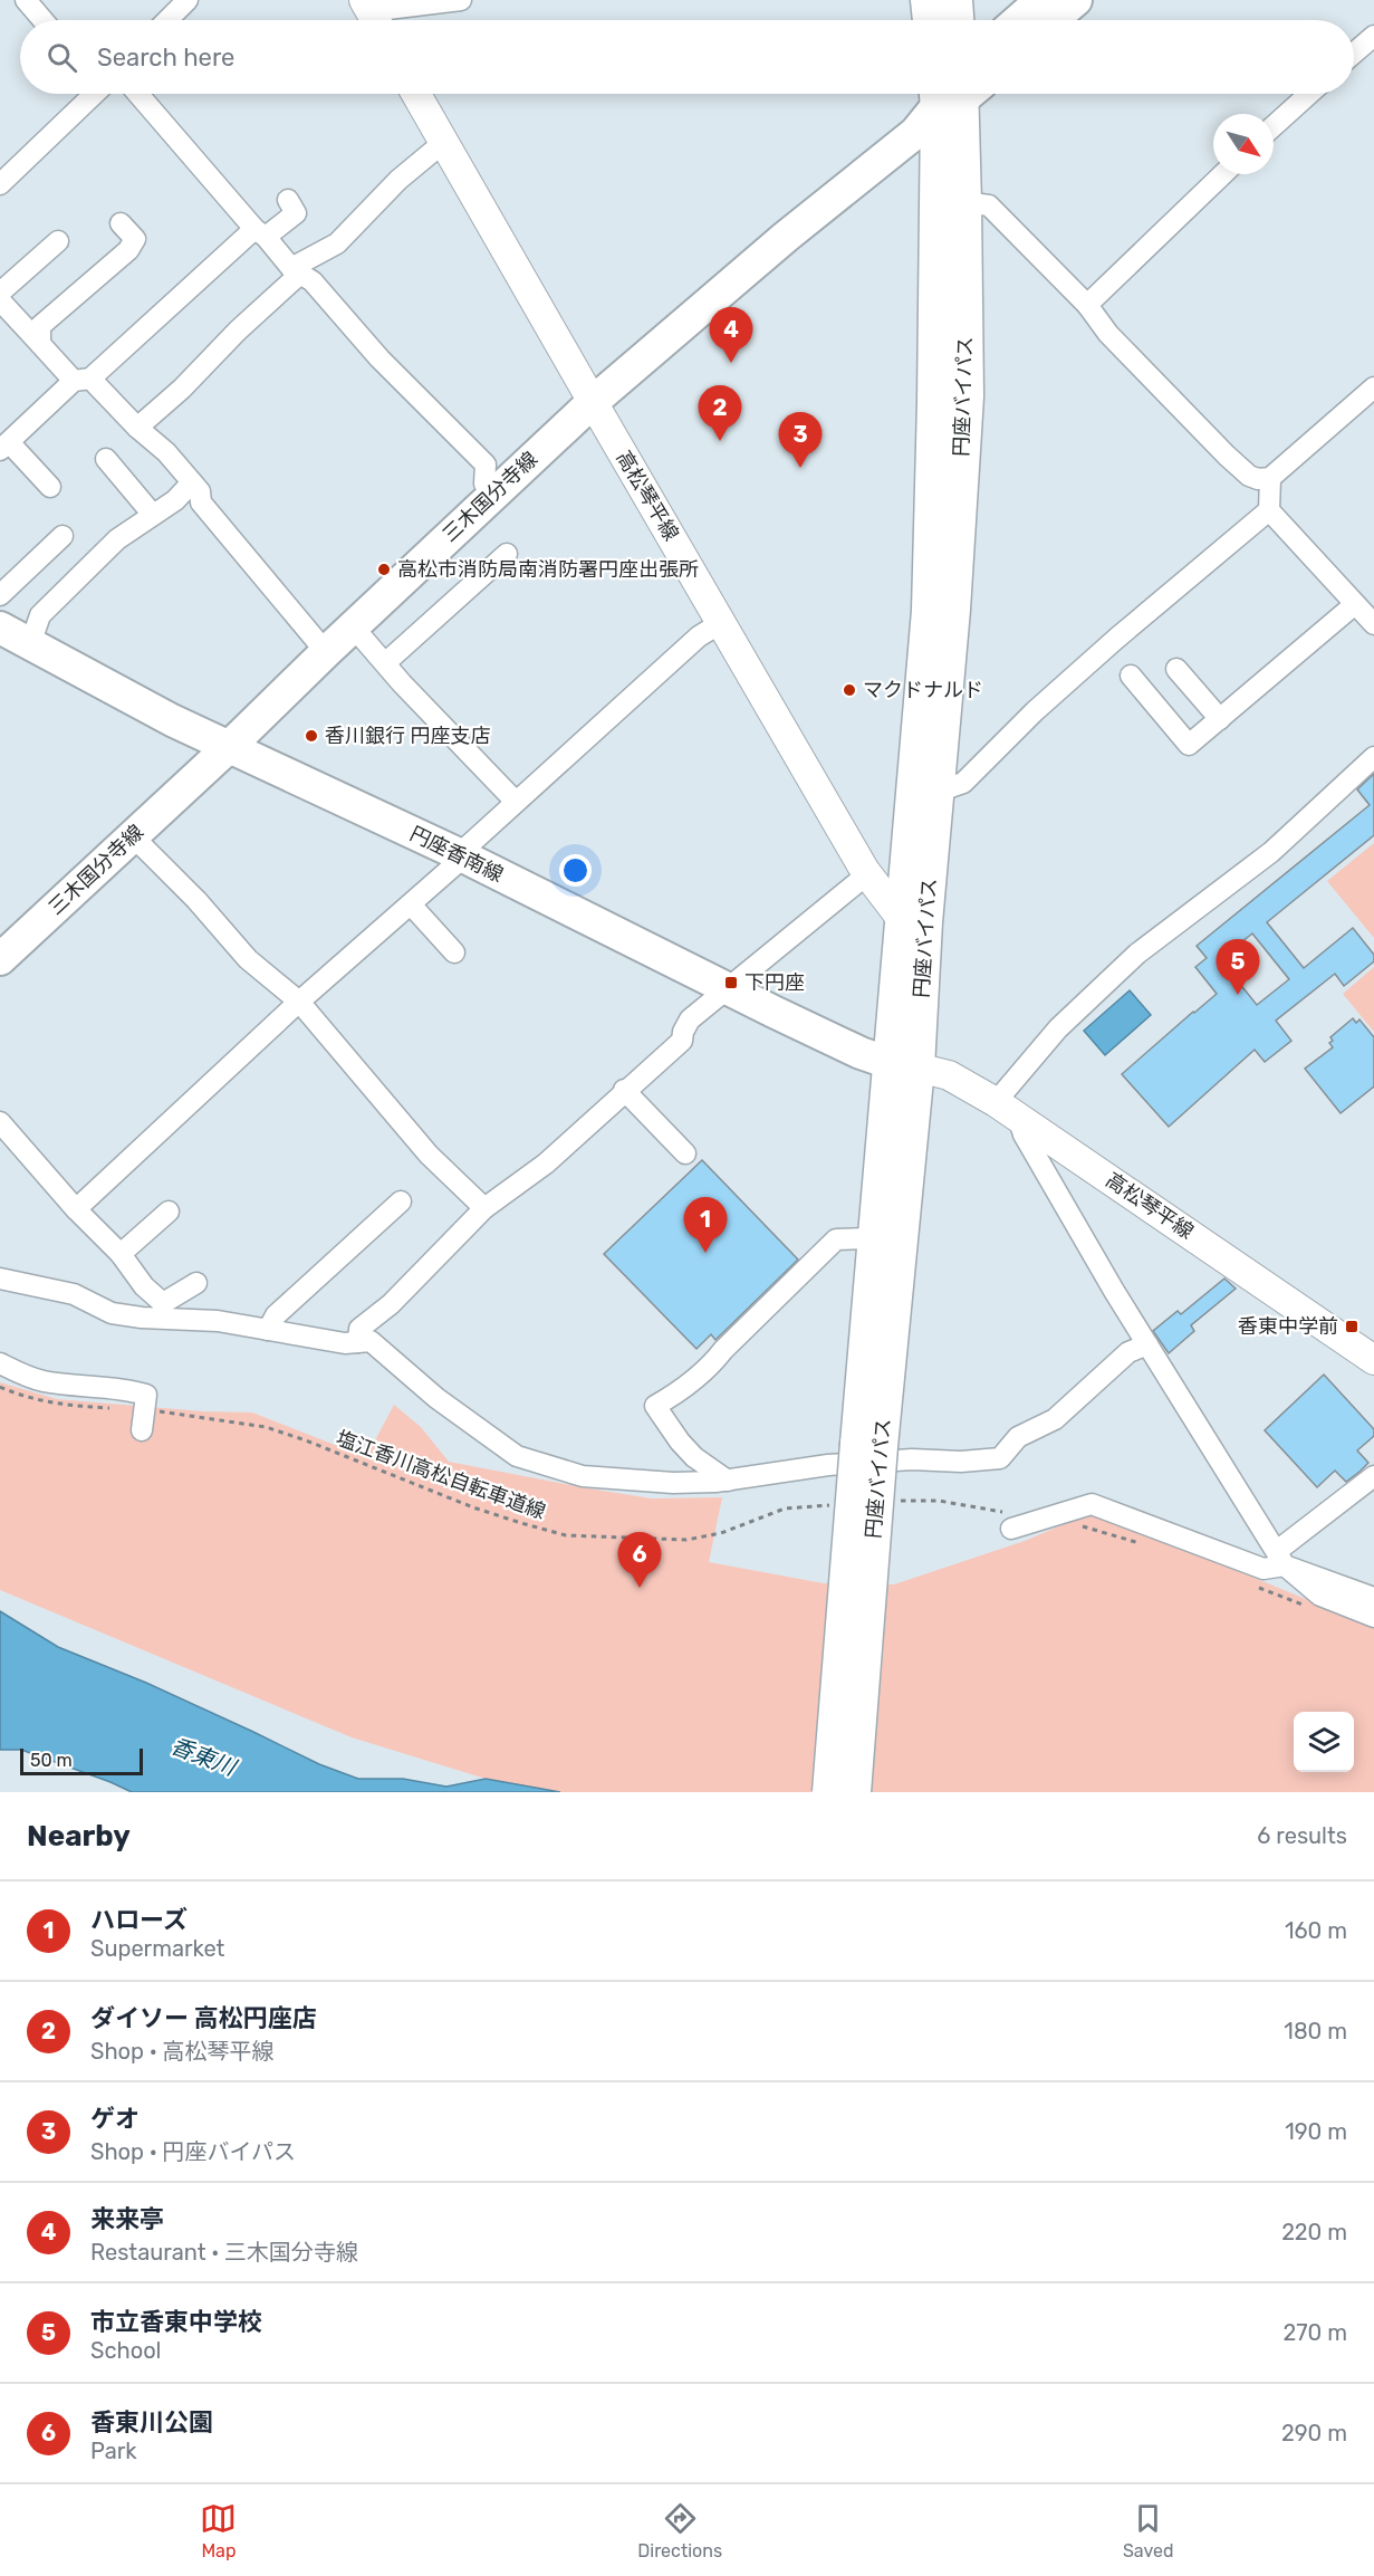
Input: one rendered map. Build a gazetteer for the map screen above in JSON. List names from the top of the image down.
{
  "streets": {
    "highway": ["円座バイパス"],
    "main road": ["高松琴平線", "三木国分寺線", "円座香南線"],
    "path": ["塩江香川高松自転車道線"]
  },
  "crossings": [
    ["円座バイパス", "高松琴平線"],
    ["円座バイパス", "円座香南線"],
    ["高松琴平線", "三木国分寺線"],
    ["高松琴平線", "円座香南線"],
    ["三木国分寺線", "円座香南線"]
  ],
  "water": ["香東川"],
  "places": {
    "other": ["高松市消防局南消防署円座出張所", "マクドナルド", "香川銀行 円座支店"],
    "transit": ["下円座", "香東中学前"]
  },
  "scale_bar": "50 m",
  "north": "bottom right",
  "page": {
    "search": "Search here",
    "pins": [
      "4",
      "2",
      "3",
      "5",
      "1",
      "6"
    ],
    "scale": "50 m",
    "heading": ["Nearby", "6 results"],
    "list": [
      {
        "mark": "1",
        "name": "ハローズ",
        "note": "Supermarket",
        "value": "160 m"
      },
      {
        "mark": "2",
        "name": "ダイソー 高松円座店",
        "note": "Shop · 高松琴平線",
        "value": "180 m"
      },
      {
        "mark": "3",
        "name": "ゲオ",
        "note": "Shop · 円座バイパス",
        "value": "190 m"
      },
      {
        "mark": "4",
        "name": "来来亭",
        "note": "Restaurant · 三木国分寺線",
        "value": "220 m"
      },
      {
        "mark": "5",
        "name": "市立香東中学校",
        "note": "School",
        "value": "270 m"
      },
      {
        "mark": "6",
        "name": "香東川公園",
        "note": "Park",
        "value": "290 m"
      }
    ],
    "nav": ["Map", "Directions", "Saved"]
  }
}
